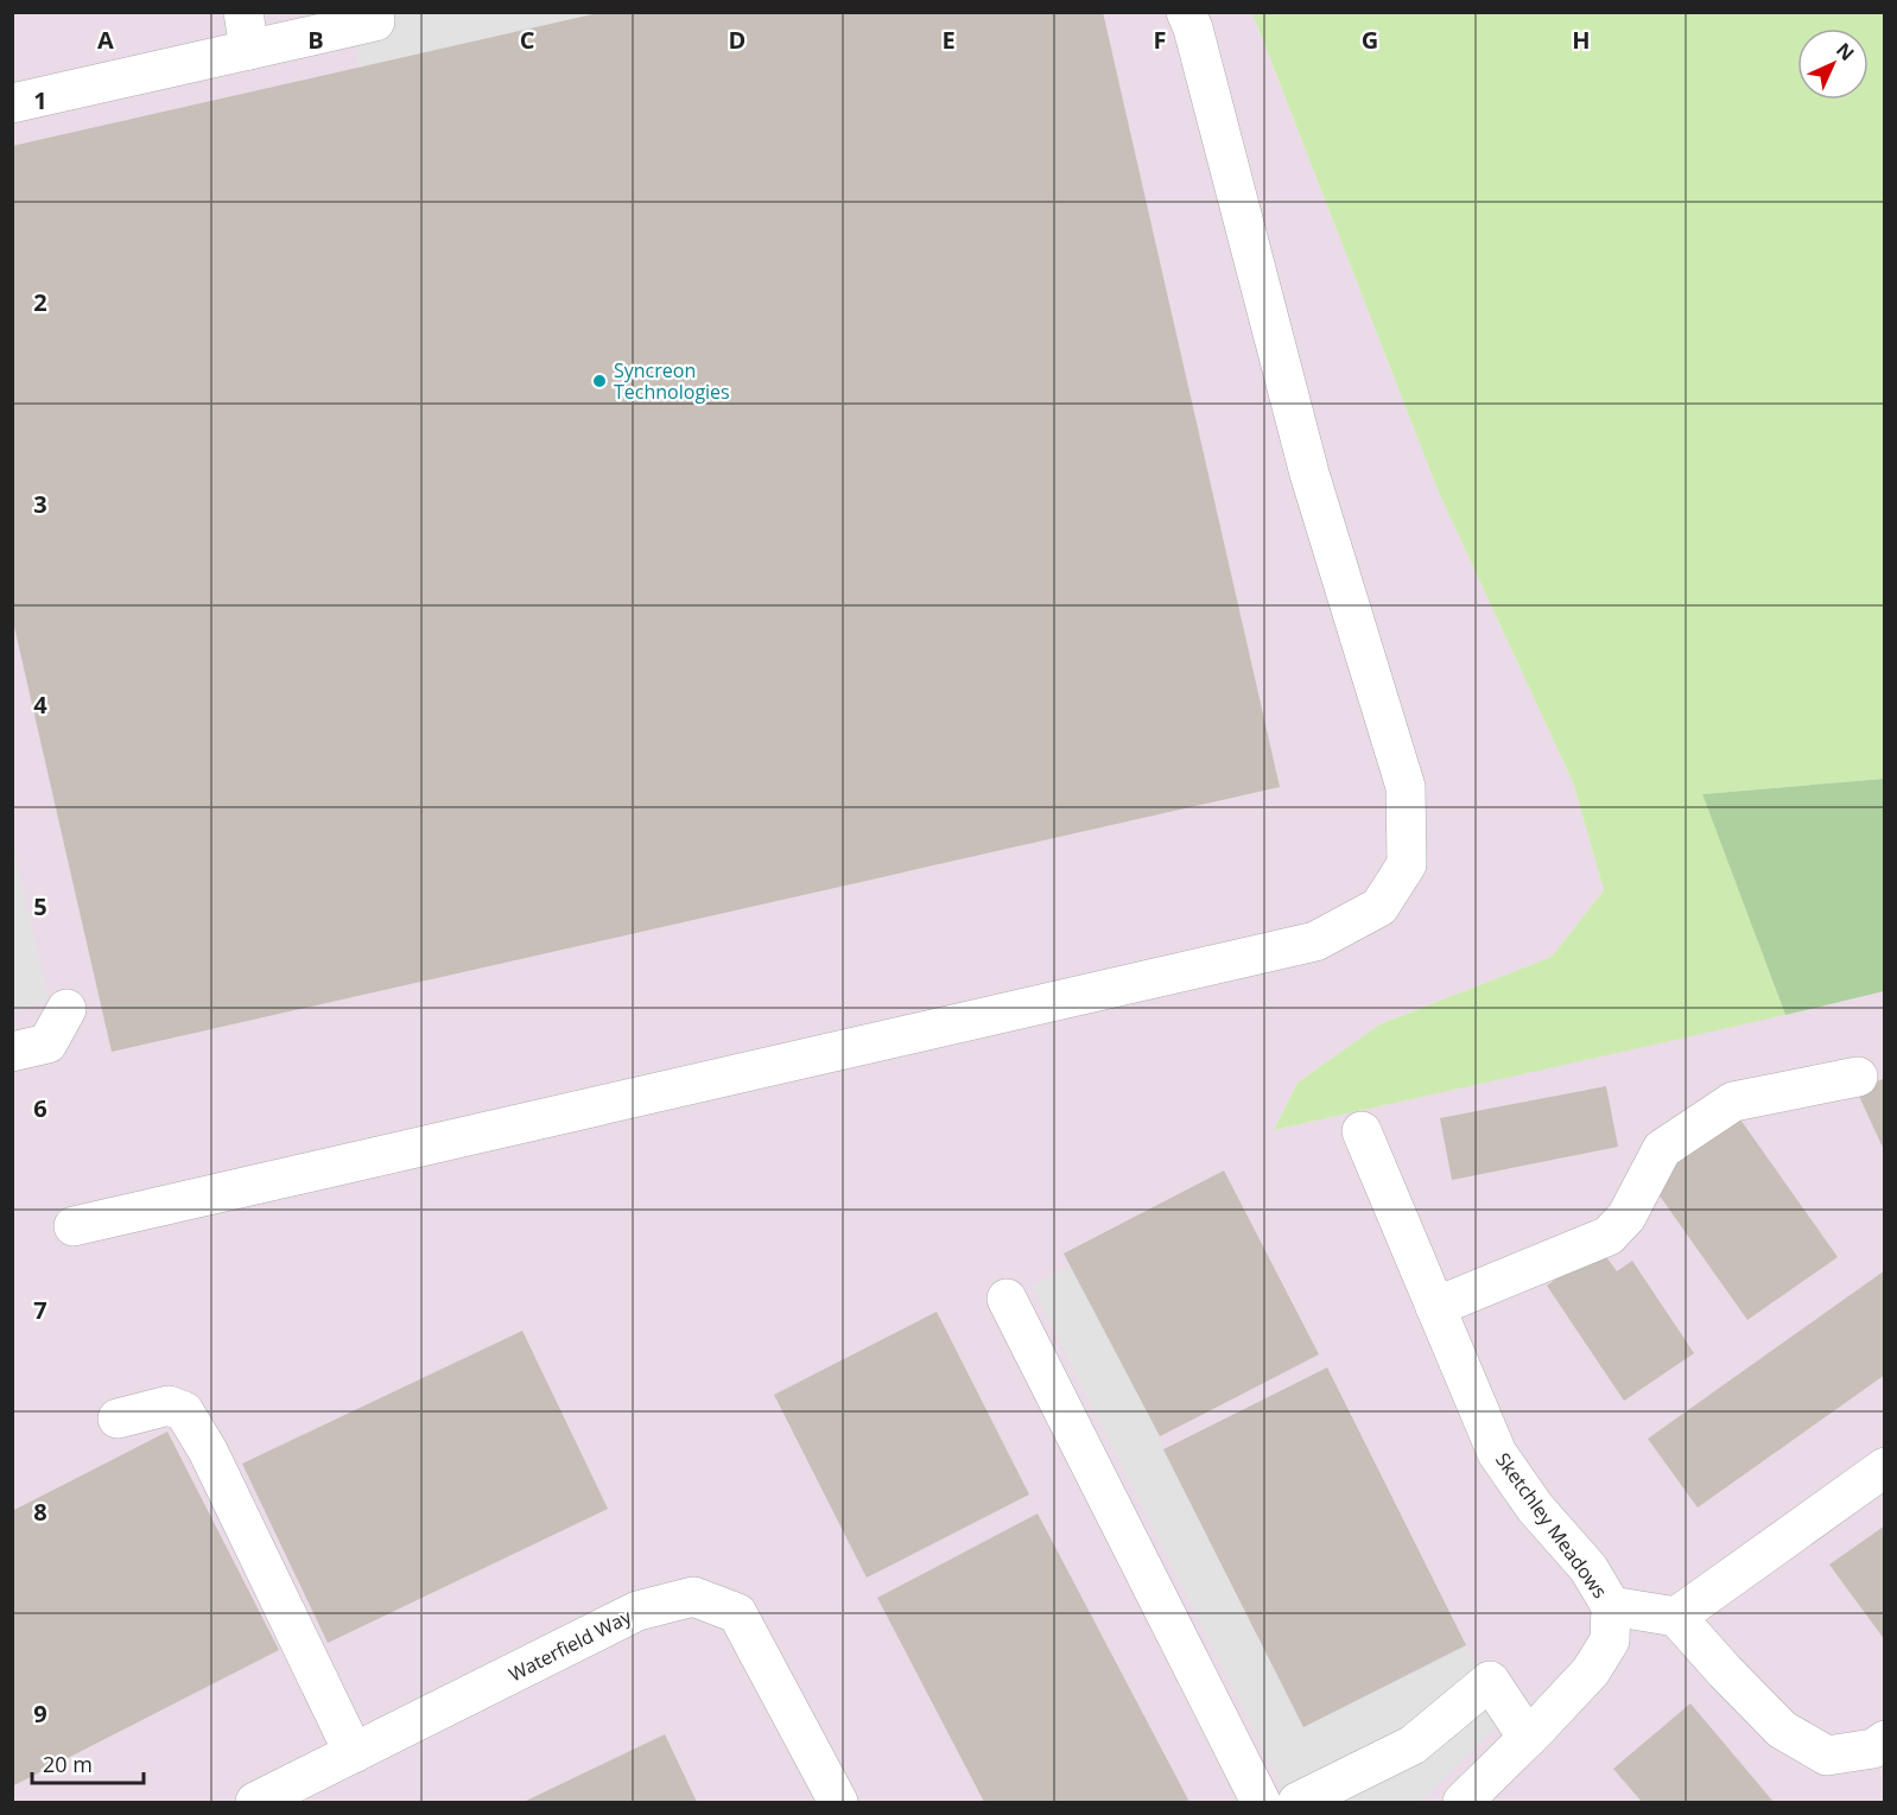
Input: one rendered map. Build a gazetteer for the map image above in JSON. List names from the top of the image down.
{
  "streets": {
    "street": ["Sketchley Meadows", "Waterfield Way"]
  },
  "places": ["Syncreon Technologies"],
  "scale_bar": "20 m",
  "north": "top right",
  "grid": {
    "columns": [
      "A",
      "B",
      "C",
      "D",
      "E",
      "F",
      "G",
      "H"
    ],
    "rows": [
      "1",
      "2",
      "3",
      "4",
      "5",
      "6",
      "7",
      "8",
      "9"
    ]
  }
}
